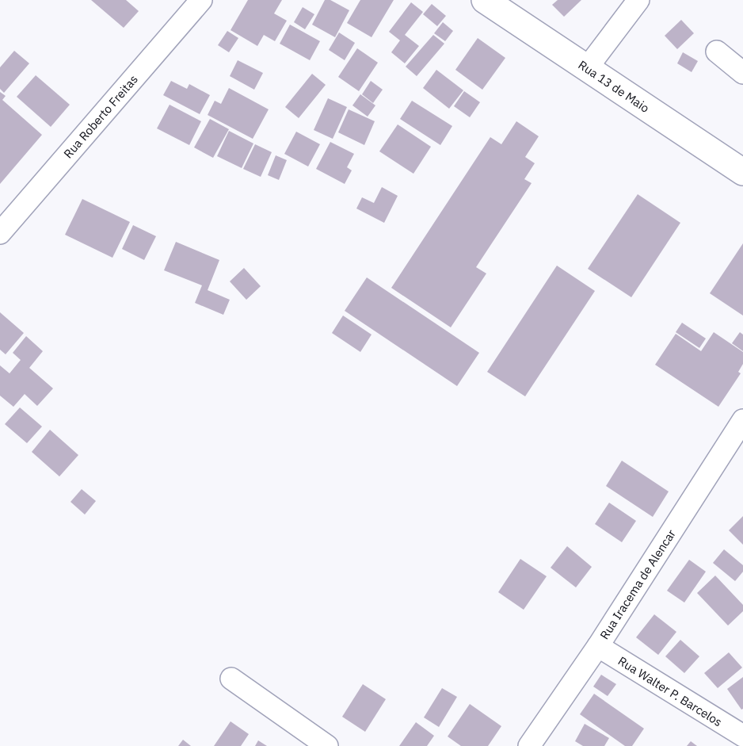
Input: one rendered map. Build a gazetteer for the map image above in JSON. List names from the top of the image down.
{
  "streets": {
    "main road": ["Rua 13 de Maio"],
    "street": ["Rua Roberto Freitas", "Rua Iracema de Alencar", "Rua Walter P. Barcelos"]
  },
  "crossings": [
    ["Rua Iracema de Alencar", "Rua Walter P. Barcelos"]
  ]
}
